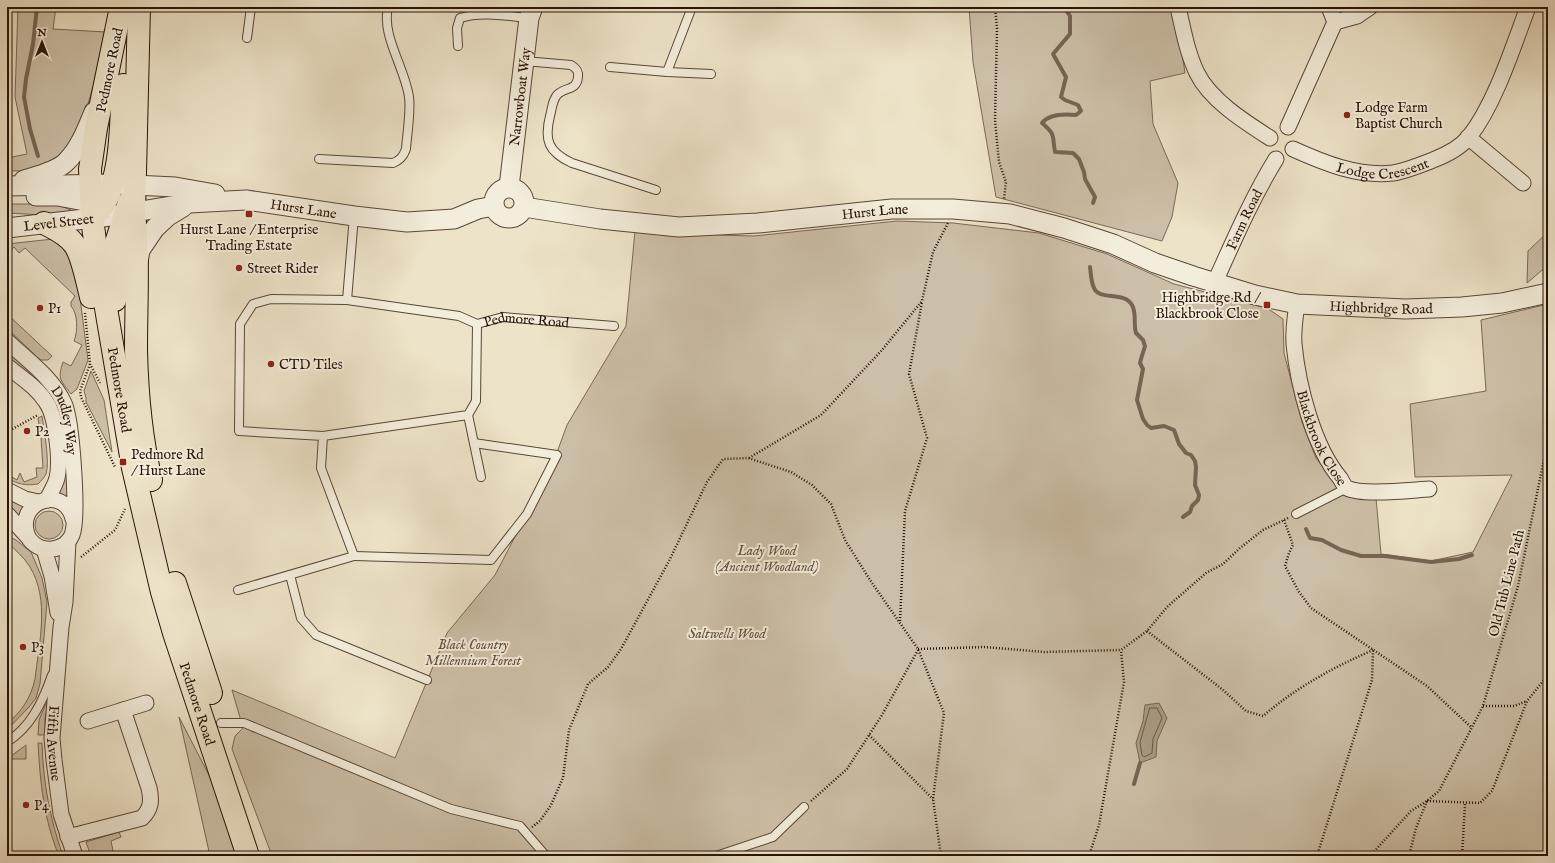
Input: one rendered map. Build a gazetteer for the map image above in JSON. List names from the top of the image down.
{
  "streets": {
    "highway": ["Pedmore Road"],
    "street": [
      "Narrowboat Way",
      "Lodge Crescent",
      "Hurst Lane",
      "Farm Road",
      "Level Street",
      "Highbridge Road",
      "Dudley Way",
      "Blackbrook Close",
      "Fifth Avenue"
    ],
    "path": ["Old Tub Line Path"]
  },
  "crossings": [
    ["Pedmore Road", "Hurst Lane"],
    ["Pedmore Road", "Level Street"],
    ["Narrowboat Way", "Hurst Lane"],
    ["Lodge Crescent", "Farm Road"],
    ["Hurst Lane", "Farm Road"],
    ["Hurst Lane", "Level Street"],
    ["Hurst Lane", "Highbridge Road"],
    ["Farm Road", "Highbridge Road"],
    ["Highbridge Road", "Blackbrook Close"],
    ["Dudley Way", "Fifth Avenue"]
  ],
  "parks": ["Lady Wood (Ancient Woodland)", "Saltwells Wood", "Black Country Millennium Forest"],
  "places": {
    "other": [
      "Lodge Farm Baptist Church",
      "Street Rider",
      "P1",
      "CTD Tiles",
      "P2",
      "P3",
      "P4"
    ],
    "transit": ["Hurst Lane / Enterprise Trading Estate", "Highbridge Rd / Blackbrook Close", "Pedmore Rd / Hurst Lane"]
  },
  "north": "top"
}
